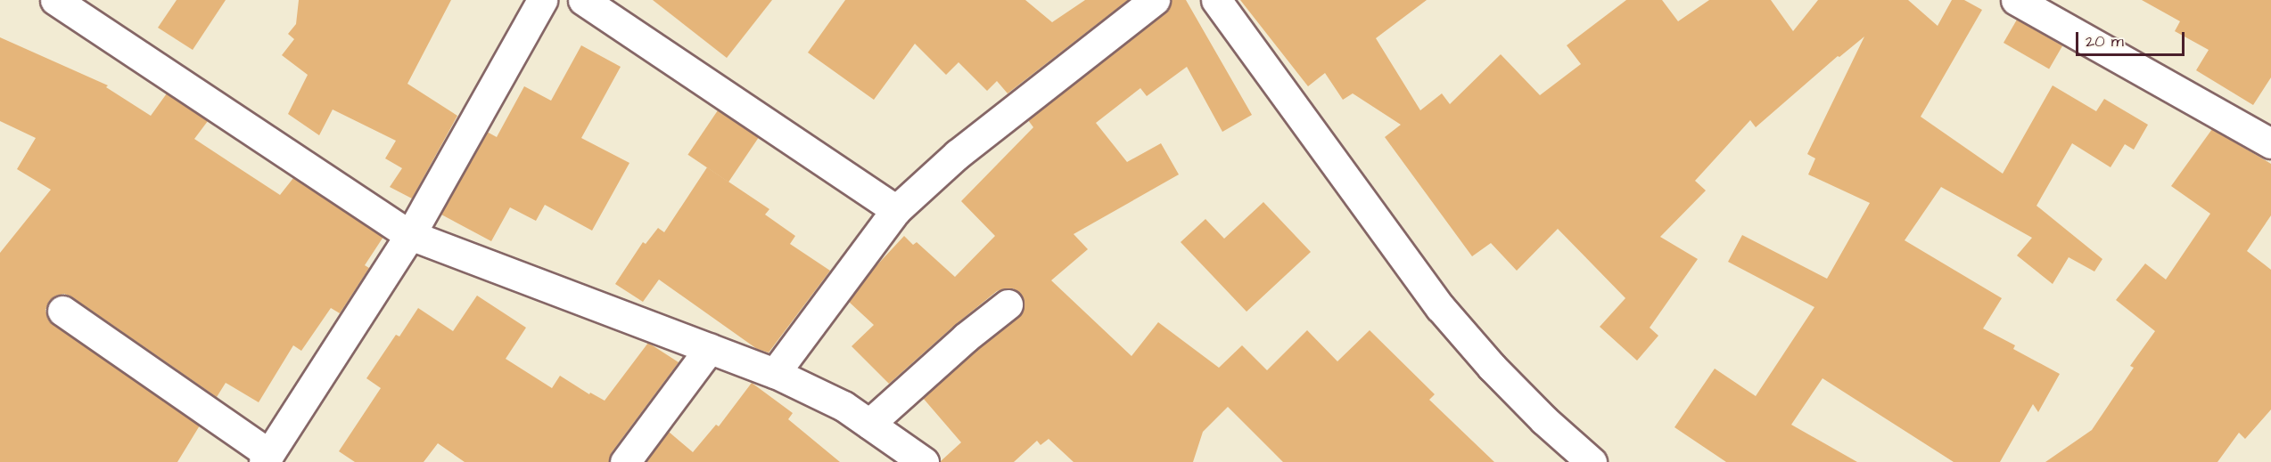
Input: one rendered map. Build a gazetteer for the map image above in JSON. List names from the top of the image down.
{
  "scale_bar": "20 m"
}
